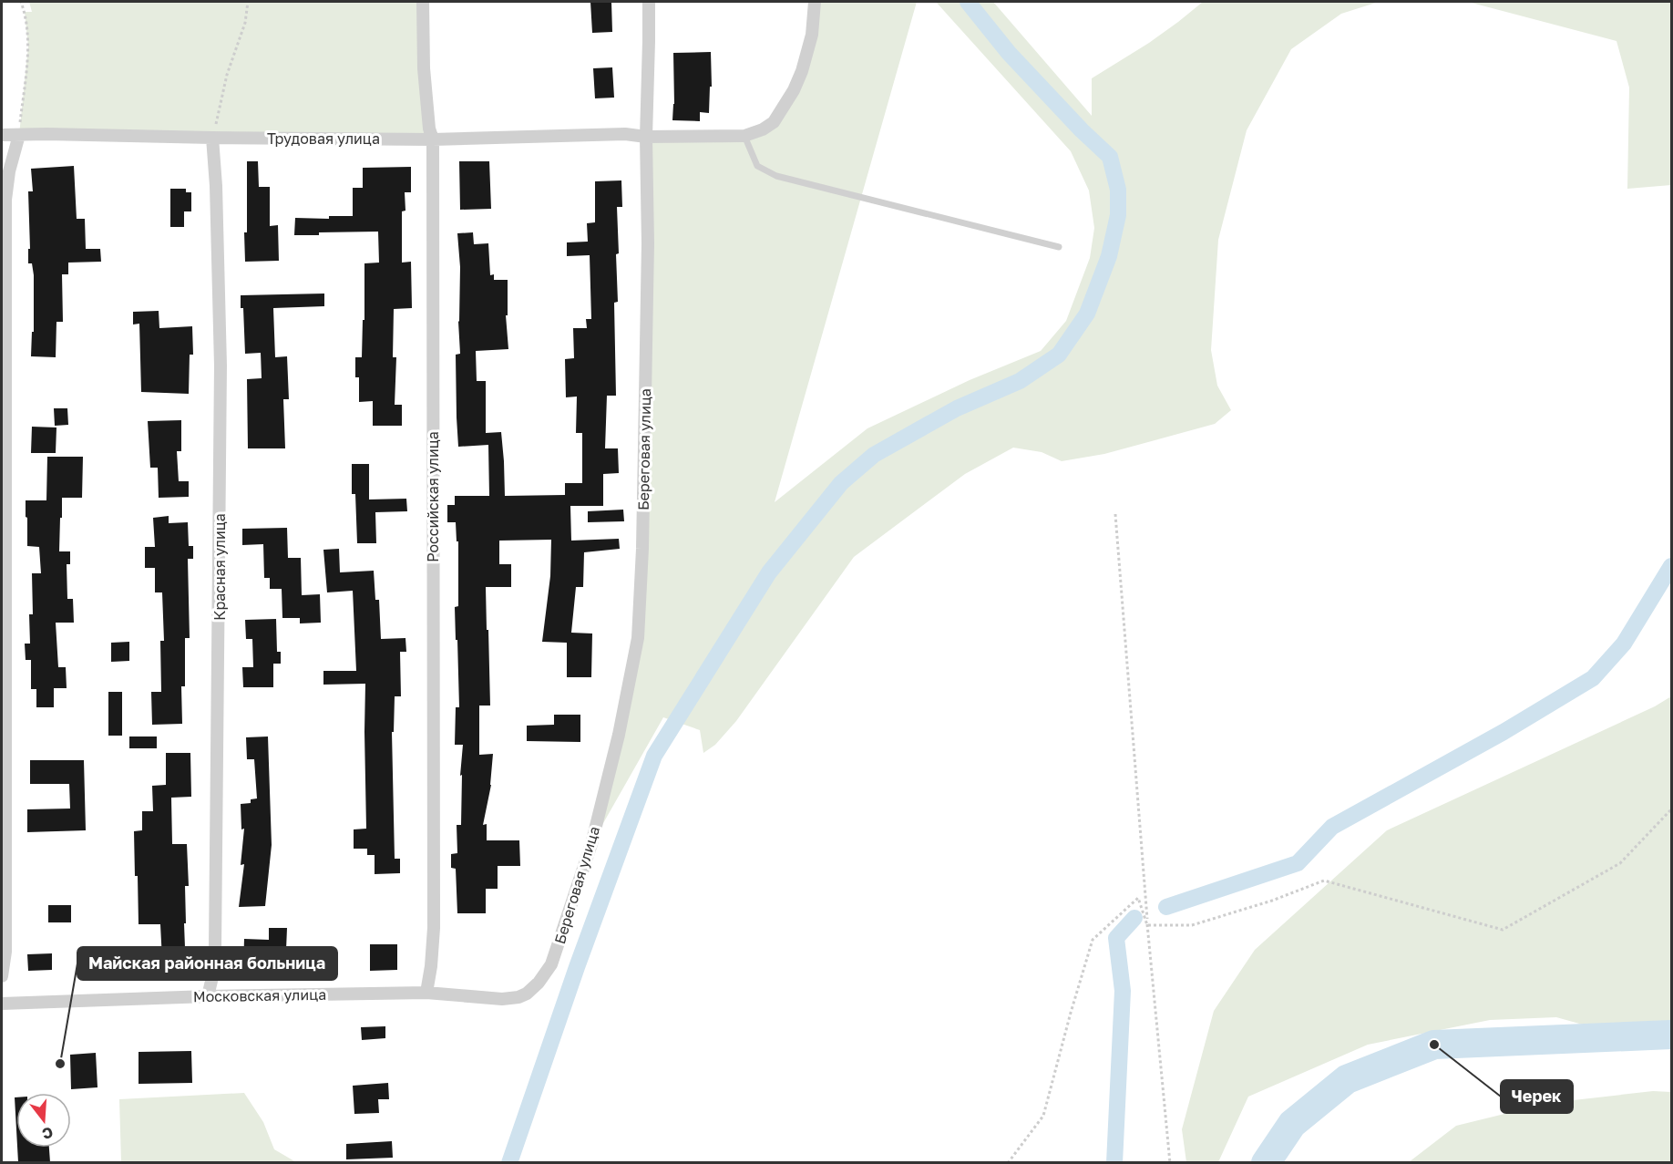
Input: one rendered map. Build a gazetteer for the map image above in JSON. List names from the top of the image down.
{
  "streets": {
    "street": [
      "Трудовая улица",
      "Береговая улица",
      "Российская улица",
      "Красная улица",
      "Московская улица"
    ]
  },
  "crossings": [
    ["Трудовая улица", "Береговая улица"],
    ["Трудовая улица", "Российская улица"],
    ["Трудовая улица", "Красная улица"],
    ["Береговая улица", "Московская улица"],
    ["Российская улица", "Московская улица"],
    ["Красная улица", "Московская улица"]
  ],
  "places": ["Черек", "Майская районная больница"],
  "north": "bottom"
}
